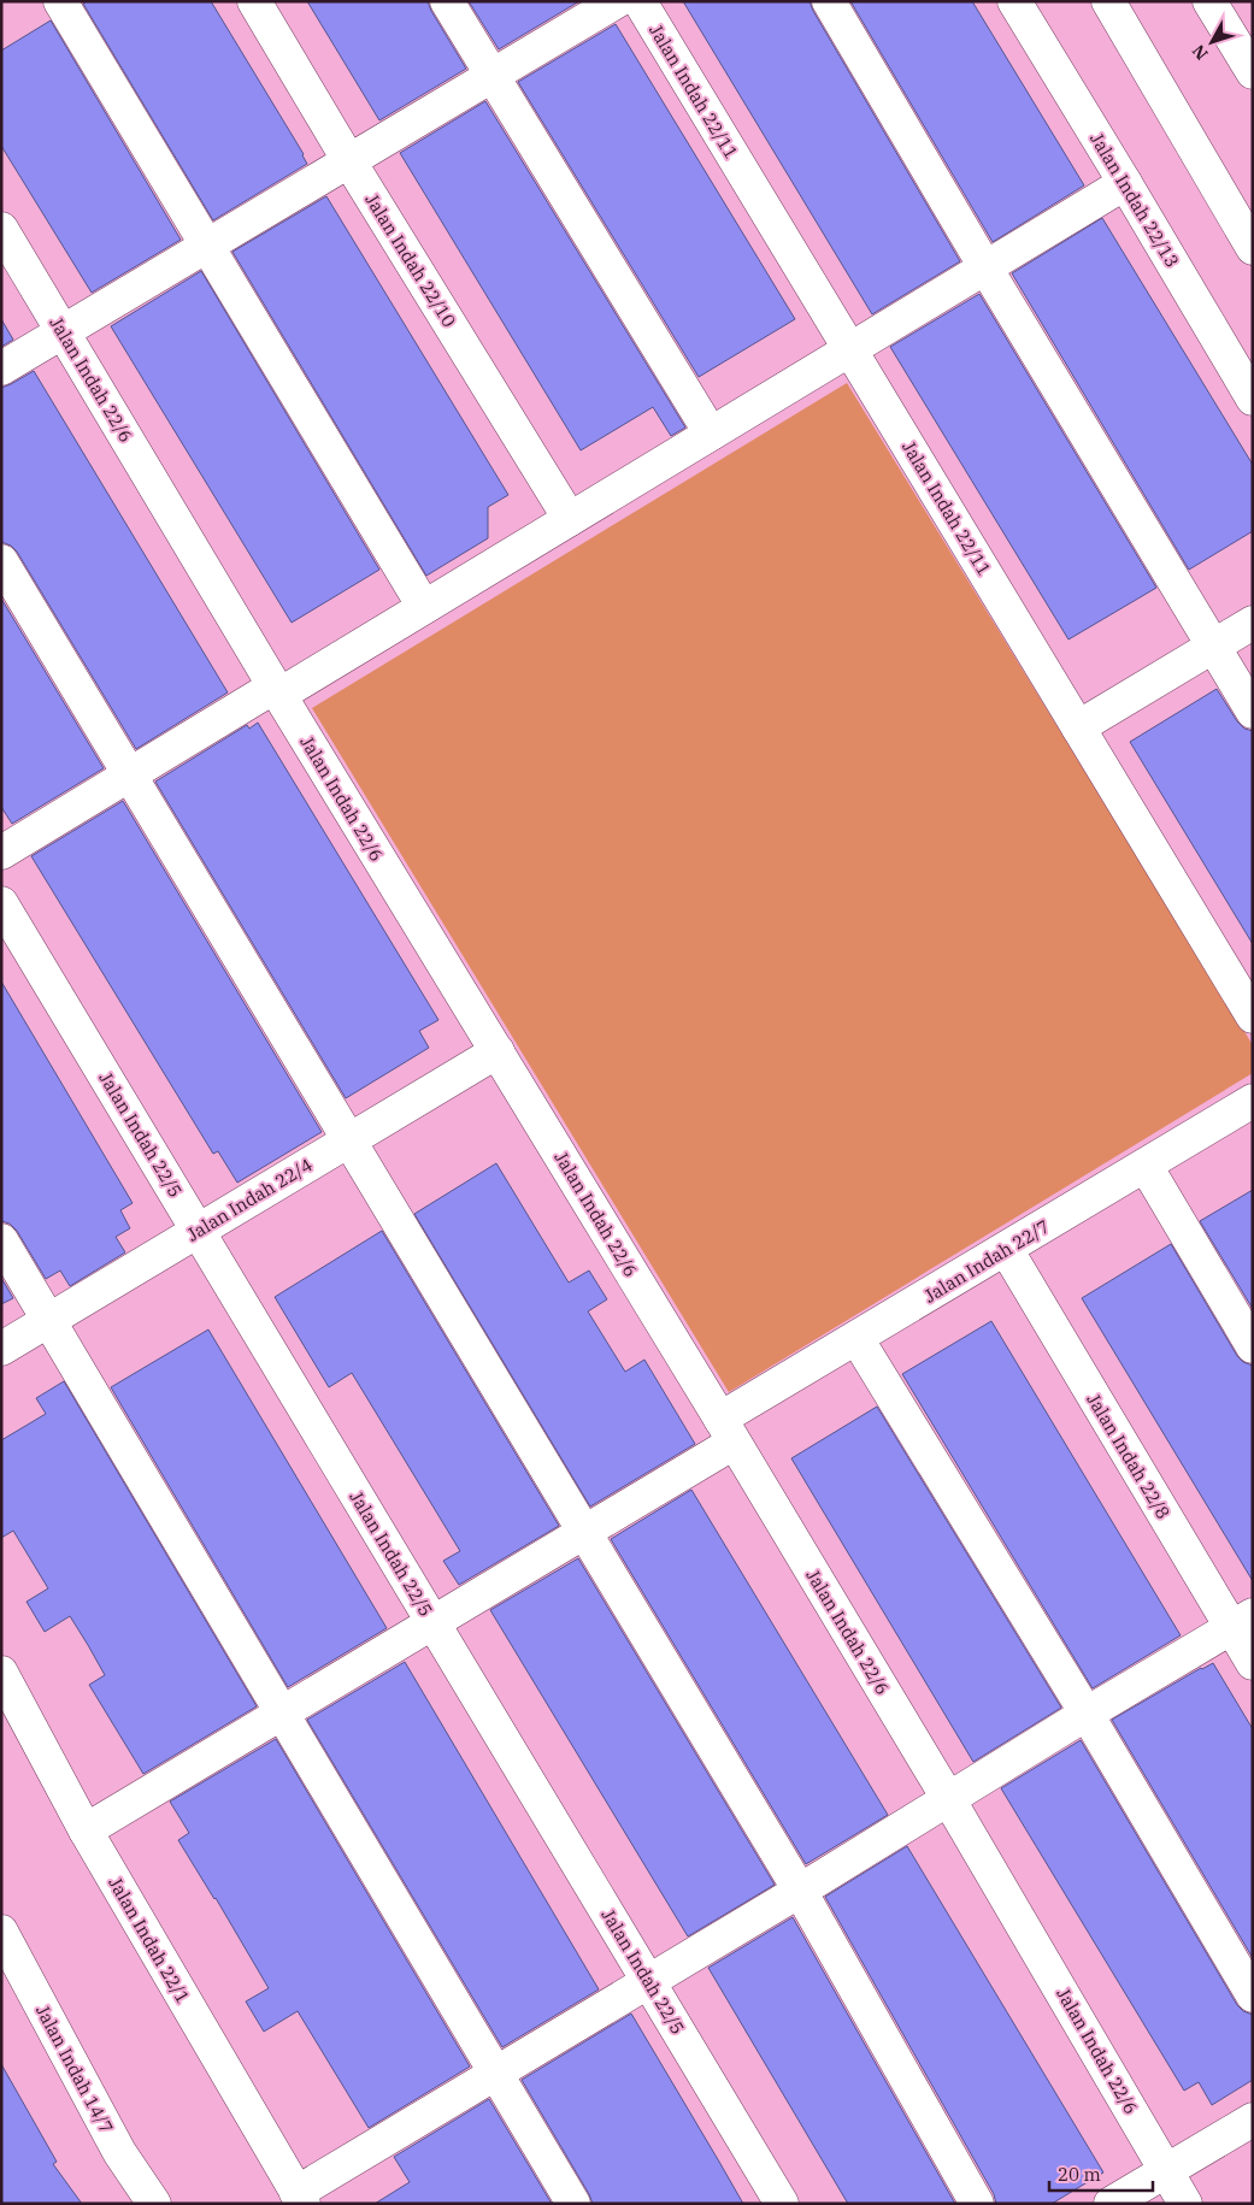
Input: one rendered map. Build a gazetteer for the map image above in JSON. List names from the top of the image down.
{
  "streets": {
    "street": [
      "Jalan Indah 22/11",
      "Jalan Indah 22/13",
      "Jalan Indah 22/10",
      "Jalan Indah 22/6",
      "Jalan Indah 22/5",
      "Jalan Indah 22/4",
      "Jalan Indah 22/7",
      "Jalan Indah 22/8",
      "Jalan Indah 22/1",
      "Jalan Indah 14/7"
    ]
  },
  "crossings": [
    ["Jalan Indah 22/6", "Jalan Indah 22/4"],
    ["Jalan Indah 22/6", "Jalan Indah 22/7"],
    ["Jalan Indah 22/5", "Jalan Indah 22/4"],
    ["Jalan Indah 22/5", "Jalan Indah 22/7"],
    ["Jalan Indah 22/7", "Jalan Indah 22/8"],
    ["Jalan Indah 22/7", "Jalan Indah 22/1"]
  ],
  "scale_bar": "20 m",
  "north": "bottom left"
}
